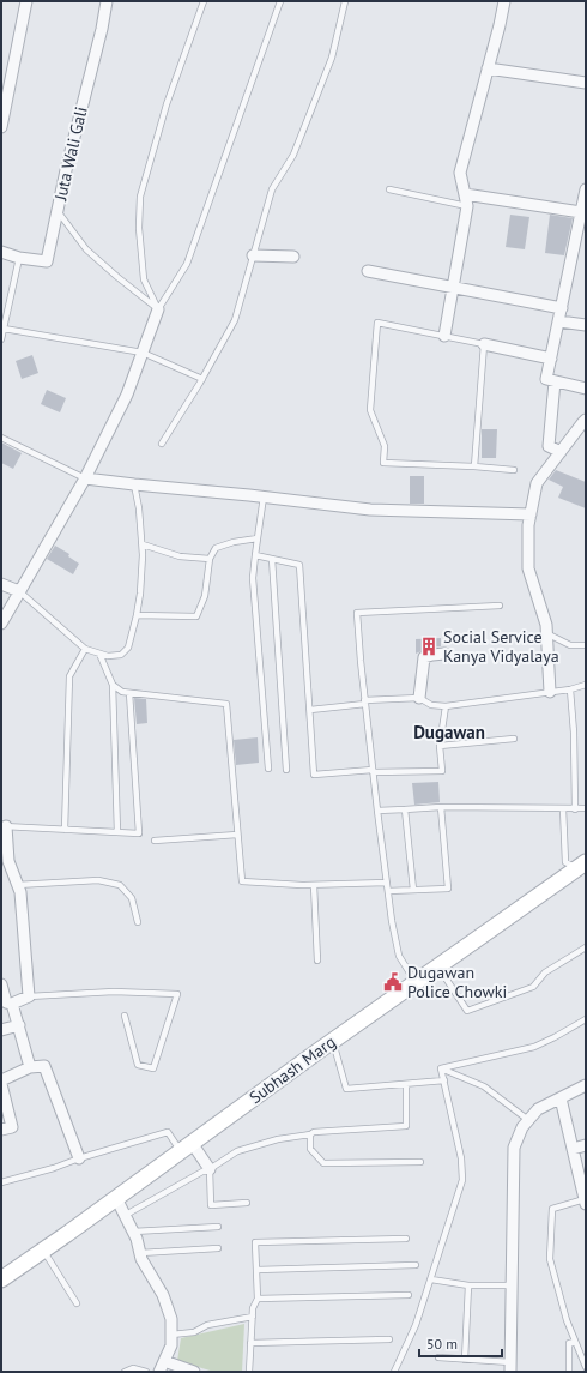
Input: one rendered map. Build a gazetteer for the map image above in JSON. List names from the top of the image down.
{
  "streets": {
    "main road": ["Subhash Marg"],
    "street": ["Juta Wali Gali"]
  },
  "districts": ["Dugawan"],
  "places": {
    "building": ["Social Service Kanya Vidyalaya"],
    "public building": ["Dugawan Police Chowki"]
  },
  "scale_bar": "50 m"
}
